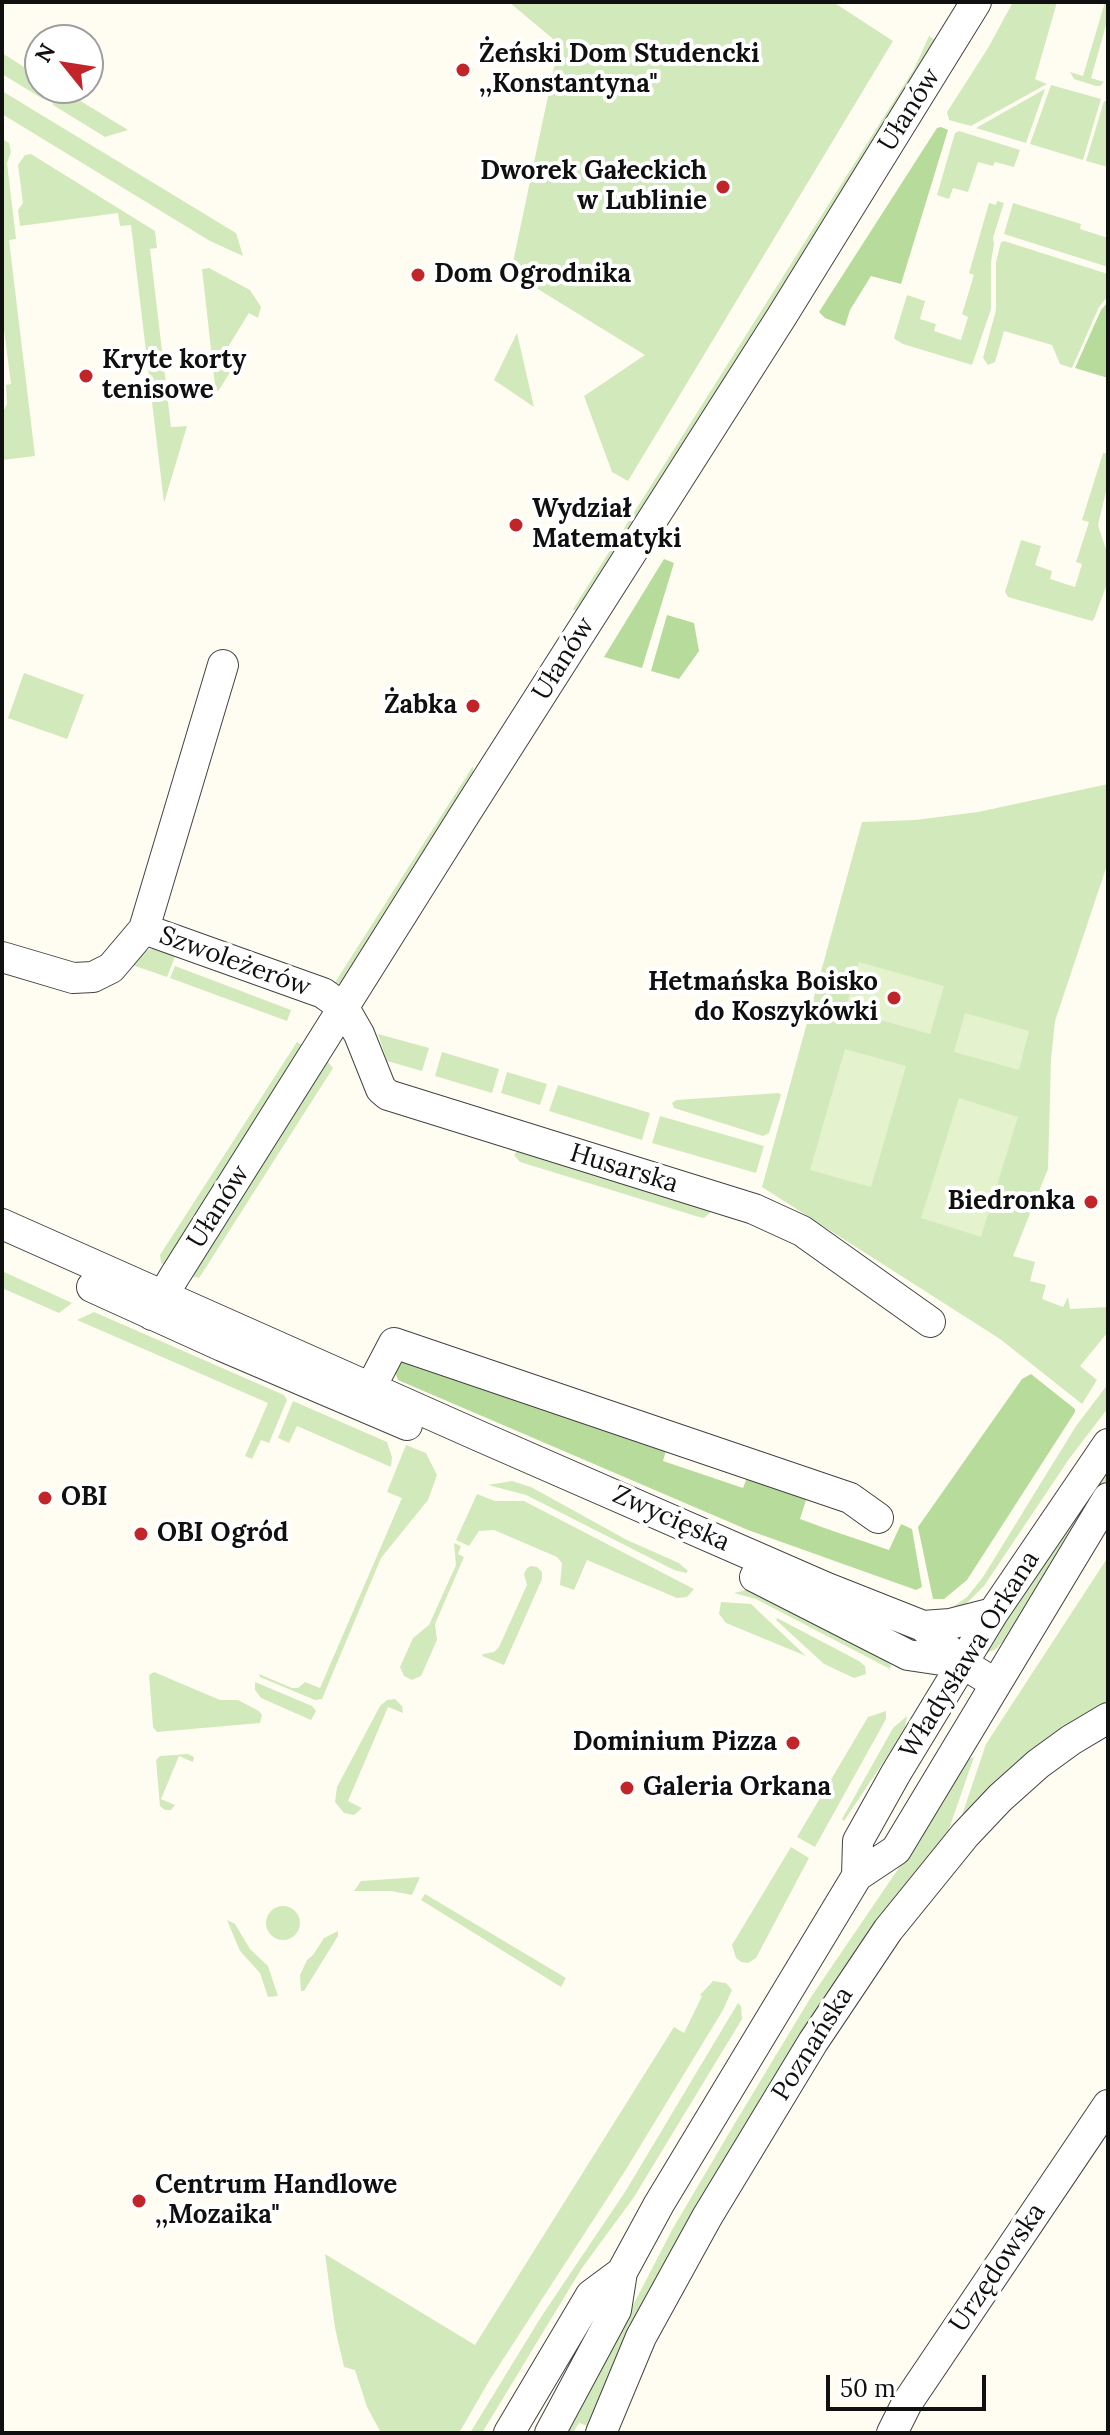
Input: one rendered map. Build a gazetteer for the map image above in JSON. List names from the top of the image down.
{
  "streets": {
    "street": [
      "Ułanów",
      "Szwoleżerów",
      "Husarska",
      "Zwycięska",
      "Władysława Orkana",
      "Poznańska",
      "Urzędowska"
    ]
  },
  "crossings": [
    ["Ułanów", "Szwoleżerów"],
    ["Ułanów", "Husarska"],
    ["Ułanów", "Zwycięska"],
    ["Szwoleżerów", "Husarska"],
    ["Zwycięska", "Władysława Orkana"]
  ],
  "places": [
    "Żeński Dom Studencki ,,Konstantyna\"",
    "Dworek Gałeckich w Lublinie",
    "Dom Ogrodnika",
    "Kryte korty tenisowe",
    "Wydział Matematyki",
    "Żabka",
    "Hetmańska Boisko do Koszykówki",
    "Biedronka",
    "OBI",
    "OBI Ogród",
    "Dominium Pizza",
    "Galeria Orkana",
    "Centrum Handlowe ,,Mozaika\""
  ],
  "scale_bar": "50 m",
  "north": "top left"
}
